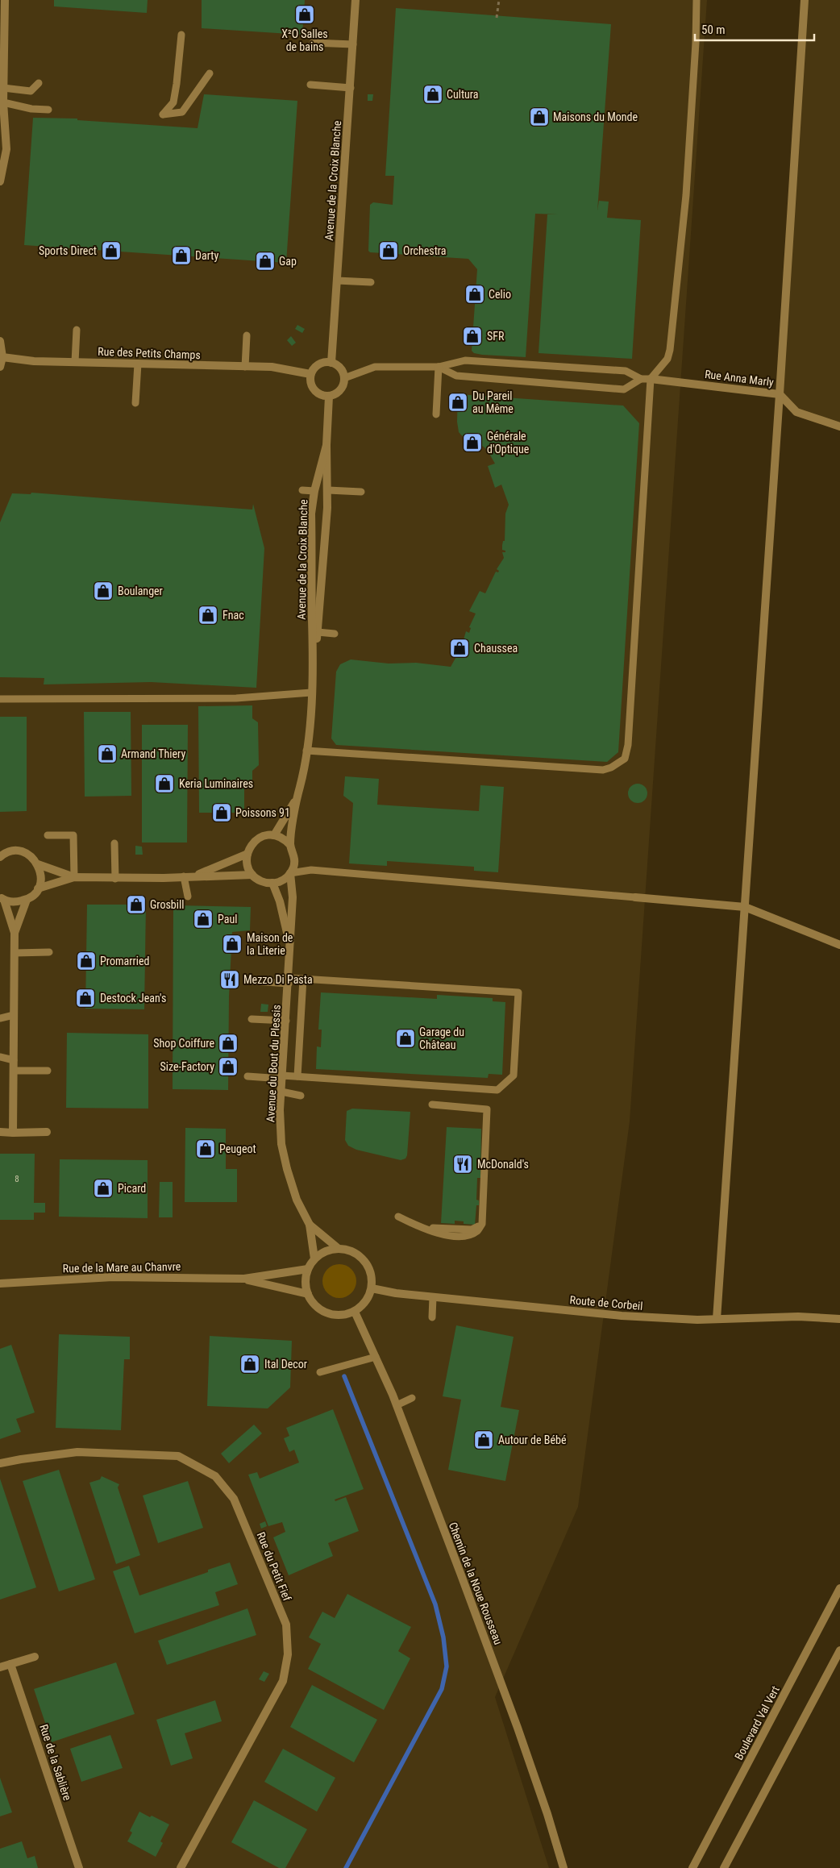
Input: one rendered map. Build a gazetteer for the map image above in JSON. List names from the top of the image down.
{
  "streets": {
    "street": [
      "Avenue de la Croix Blanche",
      "Rue des Petits Champs",
      "Rue Anna Marly",
      "Avenue du Bout du Plessis",
      "Rue de la Mare au Chanvre",
      "Route de Corbeil",
      "Rue du Petit Fief",
      "Chemin de la Noue Rousseau",
      "Boulevard Val Vert",
      "Rue de la Sablière"
    ]
  },
  "crossings": [
    ["Avenue de la Croix Blanche", "Rue des Petits Champs"],
    ["Avenue de la Croix Blanche", "Avenue du Bout du Plessis"],
    ["Avenue du Bout du Plessis", "Rue de la Mare au Chanvre"],
    ["Avenue du Bout du Plessis", "Route de Corbeil"],
    ["Avenue du Bout du Plessis", "Chemin de la Noue Rousseau"],
    ["Rue de la Mare au Chanvre", "Route de Corbeil"],
    ["Rue de la Mare au Chanvre", "Chemin de la Noue Rousseau"],
    ["Route de Corbeil", "Chemin de la Noue Rousseau"]
  ],
  "places": {
    "shop": [
      "X²O Salles de bains",
      "Cultura",
      "Maisons du Monde",
      "Sports Direct",
      "Orchestra",
      "Darty",
      "Gap",
      "Celio",
      "SFR",
      "Du Pareil au Même",
      "Générale d'Optique",
      "Boulanger",
      "Fnac",
      "Chaussea",
      "Armand Thiery",
      "Keria Luminaires",
      "Poissons 91",
      "Grosbill",
      "Paul",
      "Maison de la Literie",
      "Promarried",
      "Destock Jean's",
      "Garage du Château",
      "Shop Coiffure",
      "Size-Factory",
      "Peugeot",
      "Picard",
      "Ital Decor",
      "Autour de Bébé"
    ],
    "restaurant": ["Mezzo Di Pasta", "McDonald's"]
  },
  "house_numbers": ["8"],
  "scale_bar": "50 m"
}
